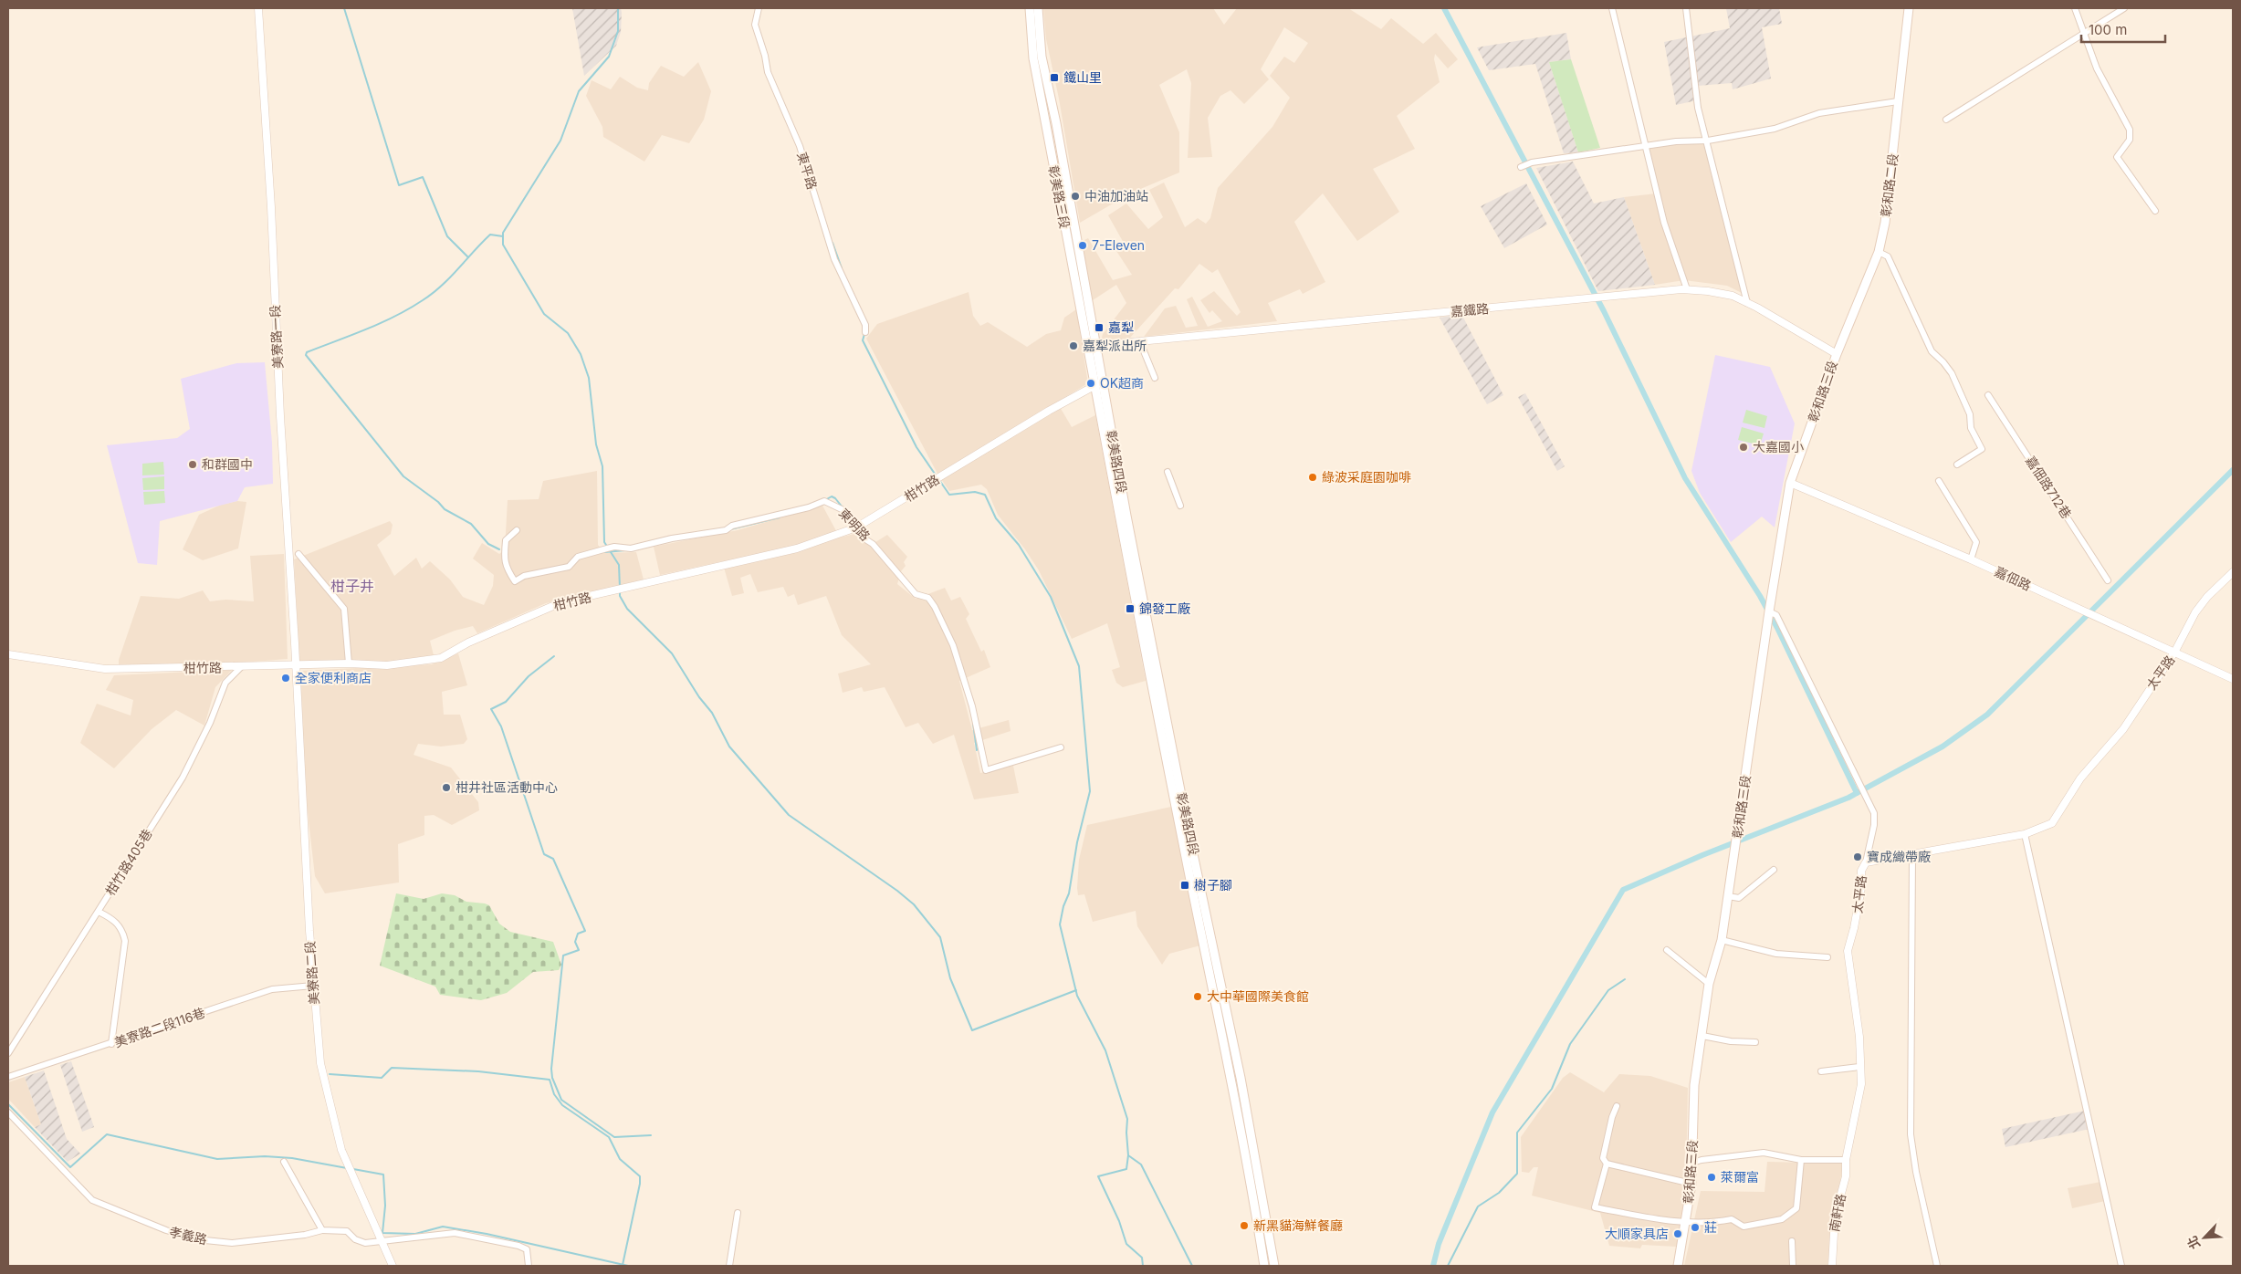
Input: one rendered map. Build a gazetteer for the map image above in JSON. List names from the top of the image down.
{
  "streets": {
    "main road": [
      "彰和路二段",
      "彰美路三段",
      "彰和路三段",
      "彰美路四段"
    ],
    "street": [
      "東平路",
      "嘉鐵路",
      "美寮路一段",
      "嘉佃路712巷",
      "柑竹路",
      "東明路",
      "嘉佃路",
      "太平路",
      "柑竹路405巷",
      "美寮路二段",
      "美寮路二段116巷",
      "南軒路",
      "孝義路"
    ]
  },
  "crossings": [
    ["彰和路二段", "嘉鐵路"],
    ["彰和路二段", "彰和路三段"],
    ["彰美路三段", "嘉鐵路"],
    ["彰美路三段", "彰美路四段"],
    ["彰美路三段", "柑竹路"],
    ["嘉鐵路", "彰和路三段"],
    ["美寮路一段", "柑竹路"],
    ["美寮路一段", "美寮路二段"],
    ["彰和路三段", "嘉佃路"],
    ["彰美路四段", "柑竹路"],
    ["柑竹路", "東明路"],
    ["柑竹路", "柑竹路405巷"],
    ["柑竹路", "美寮路二段"],
    ["嘉佃路", "太平路"],
    ["太平路", "南軒路"],
    ["美寮路二段", "美寮路二段116巷"],
    ["美寮路二段", "孝義路"]
  ],
  "districts": ["柑子井"],
  "places": {
    "transit": [
      "鐵山里",
      "嘉犁",
      "錦發工廠",
      "樹子腳"
    ],
    "other": [
      "中油加油站",
      "7-Eleven",
      "嘉犁派出所",
      "OK超商",
      "大嘉國小",
      "和群國中",
      "綠波采庭園咖啡",
      "全家便利商店",
      "柑井社區活動中心",
      "寶成織帶廠",
      "大中華國際美食館",
      "萊爾富",
      "新黑貓海鮮餐廳",
      "莊",
      "大順家具店"
    ]
  },
  "scale_bar": "100 m",
  "north": "bottom left"
}
